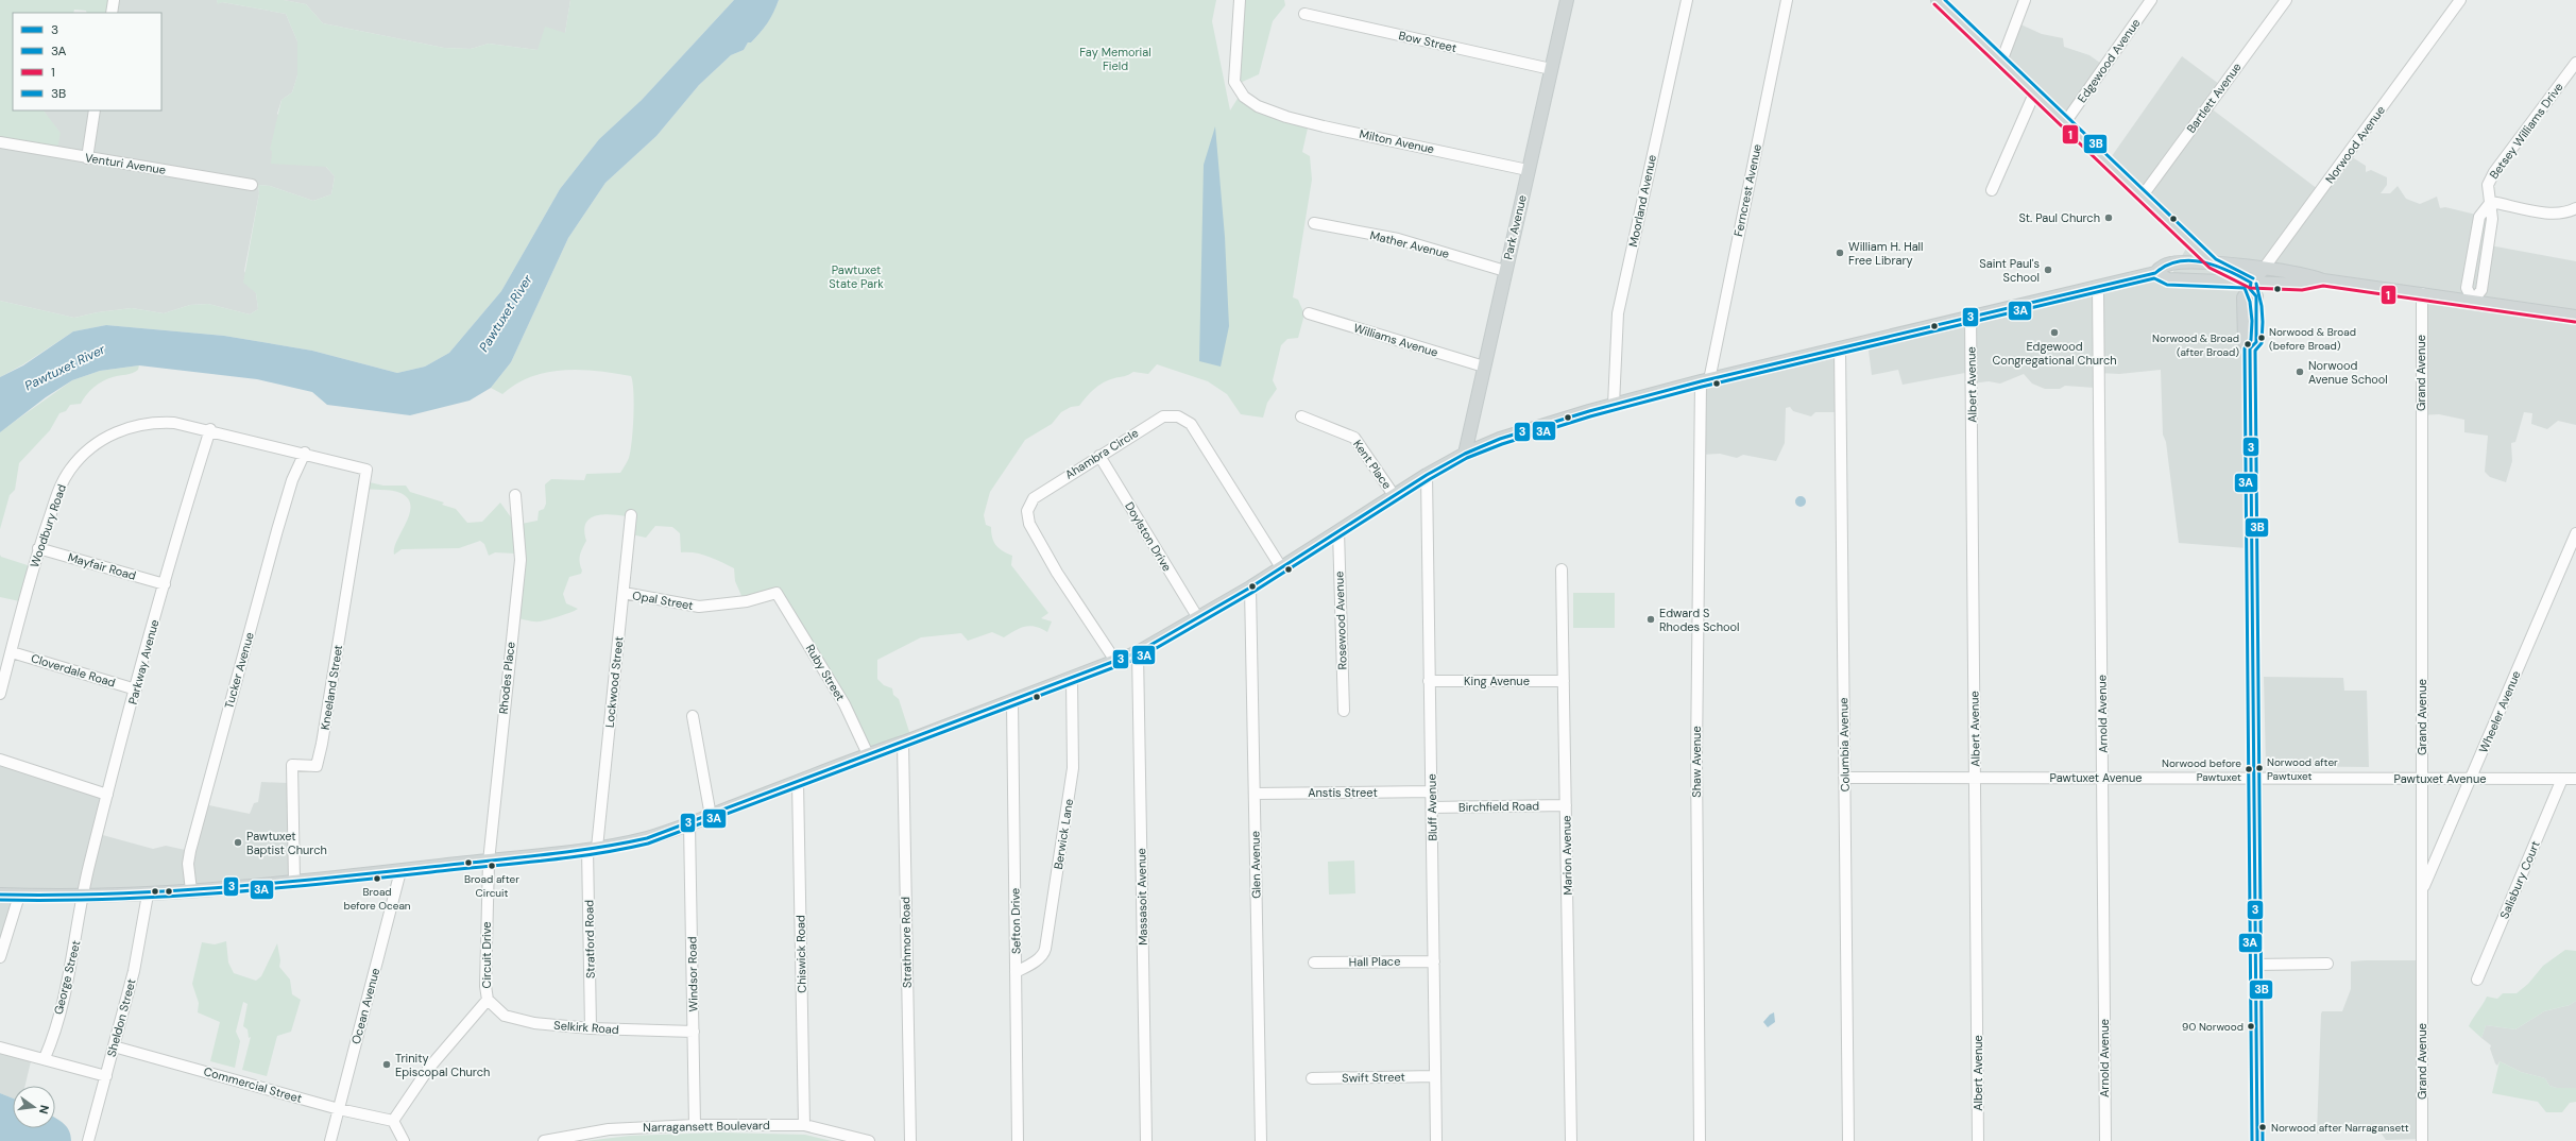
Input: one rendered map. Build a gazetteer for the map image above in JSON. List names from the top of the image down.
{
  "streets": {
    "main road": ["Norwood Avenue", "Park Avenue"],
    "street": [
      "Bow Street",
      "Edgewood Avenue",
      "Bartlett Avenue",
      "Betsey Williams Drive",
      "Milton Avenue",
      "Venturi Avenue",
      "Ferncrest Avenue",
      "Moorland Avenue",
      "Mather Avenue",
      "Williams Avenue",
      "Grand Avenue",
      "Albert Avenue",
      "Ahambra Circle",
      "Kent Place",
      "Woodbury Road",
      "Doylston Drive",
      "Mayfair Road",
      "Opal Street",
      "Rosewood Avenue",
      "Parkway Avenue",
      "Cloverdale Road",
      "Tucker Avenue",
      "Ruby Street",
      "Rhodes Place",
      "King Avenue",
      "Lockwood Street",
      "Kneeland Street",
      "Wheeler Avenue",
      "Arnold Avenue",
      "Columbia Avenue",
      "Shaw Avenue",
      "Pawtuxet Avenue",
      "Anstis Street",
      "Birchfield Road",
      "Bluff Avenue",
      "Berwick Lane",
      "Marion Avenue",
      "Glen Avenue",
      "Salisbury Court",
      "Massasoit Avenue",
      "Sefton Drive",
      "Stratford Road",
      "Strathmore Road",
      "Chiswick Road",
      "Circuit Drive",
      "Hall Place",
      "Windsor Road",
      "George Street",
      "Ocean Avenue",
      "Sheldon Street",
      "Selkirk Road",
      "Swift Street",
      "Commercial Street",
      "Narragansett Boulevard"
    ]
  },
  "crossings": [
    ["Bow Street", "Park Avenue"],
    ["Milton Avenue", "Park Avenue"],
    ["Ferncrest Avenue", "Shaw Avenue"],
    ["Park Avenue", "Mather Avenue"],
    ["Park Avenue", "Williams Avenue"],
    ["Grand Avenue", "Wheeler Avenue"],
    ["Grand Avenue", "Pawtuxet Avenue"],
    ["Albert Avenue", "Pawtuxet Avenue"],
    ["Ahambra Circle", "Doylston Drive"],
    ["Woodbury Road", "Mayfair Road"],
    ["Woodbury Road", "Parkway Avenue"],
    ["Woodbury Road", "Cloverdale Road"],
    ["Woodbury Road", "Tucker Avenue"],
    ["Woodbury Road", "Kneeland Street"],
    ["Mayfair Road", "Parkway Avenue"],
    ["Opal Street", "Ruby Street"],
    ["Opal Street", "Lockwood Street"],
    ["Parkway Avenue", "Cloverdale Road"],
    ["Parkway Avenue", "George Street"],
    ["Rhodes Place", "Circuit Drive"],
    ["King Avenue", "Bluff Avenue"],
    ["King Avenue", "Marion Avenue"],
    ["Lockwood Street", "Stratford Road"],
    ["Wheeler Avenue", "Pawtuxet Avenue"],
    ["Arnold Avenue", "Pawtuxet Avenue"],
    ["Columbia Avenue", "Pawtuxet Avenue"],
    ["Pawtuxet Avenue", "Salisbury Court"],
    ["Anstis Street", "Bluff Avenue"],
    ["Anstis Street", "Glen Avenue"],
    ["Birchfield Road", "Bluff Avenue"],
    ["Birchfield Road", "Marion Avenue"],
    ["Bluff Avenue", "Hall Place"],
    ["Bluff Avenue", "Swift Street"],
    ["Berwick Lane", "Sefton Drive"],
    ["Stratford Road", "Selkirk Road"],
    ["Chiswick Road", "Narragansett Boulevard"],
    ["Circuit Drive", "Selkirk Road"],
    ["Circuit Drive", "Commercial Street"],
    ["Windsor Road", "Selkirk Road"],
    ["Windsor Road", "Narragansett Boulevard"],
    ["Ocean Avenue", "Commercial Street"],
    ["Sheldon Street", "Commercial Street"]
  ],
  "water": ["Pawtuxet River"],
  "parks": ["Fay Memorial Field", "Pawtuxet State Park"],
  "places": [
    "St. Paul Church",
    "William H. Hall Free Library",
    "Saint Paul's School",
    "Edgewood Congregational Church",
    "Norwood & Broad (before Broad)",
    "Norwood & Broad (after Broad)",
    "Norwood Avenue School",
    "Edward S Rhodes School",
    "Norwood after Pawtuxet",
    "Norwood before Pawtuxet",
    "Pawtuxet Baptist Church",
    "Broad after Circuit",
    "Broad before Ocean",
    "90 Norwood",
    "Trinity Episcopal Church",
    "Norwood after Narragansett"
  ],
  "lines": [
    "transit line 3B",
    "transit line 1",
    "transit line 3",
    "transit line 3A"
  ],
  "legend": [
    "3",
    "3A",
    "1",
    "3B"
  ],
  "north": "right"
}
